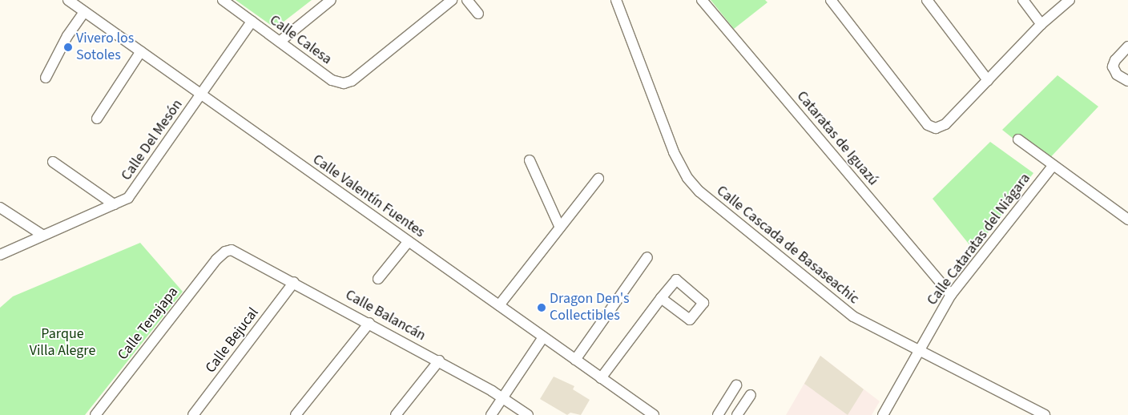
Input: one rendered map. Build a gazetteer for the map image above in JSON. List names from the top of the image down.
{
  "streets": {
    "street": [
      "Calle Calesa",
      "Cataratas de Iguazú",
      "Calle Del Mesón",
      "Calle Valentín Fuentes",
      "Calle Cataratas del Niágara",
      "Calle Cascada de Basaseachic",
      "Calle Balancán",
      "Calle Tenajapa",
      "Calle Bejucal"
    ]
  },
  "crossings": [
    ["Calle Calesa", "Calle Del Mesón"],
    ["Cataratas de Iguazú", "Calle Cataratas del Niágara"],
    ["Calle Del Mesón", "Calle Valentín Fuentes"],
    ["Calle Cataratas del Niágara", "Calle Cascada de Basaseachic"],
    ["Calle Balancán", "Calle Tenajapa"],
    ["Calle Balancán", "Calle Bejucal"]
  ],
  "parks": ["Parque Villa Alegre"],
  "places": ["Vivero los Sotoles", "Dragon Den's Collectibles"]
}
